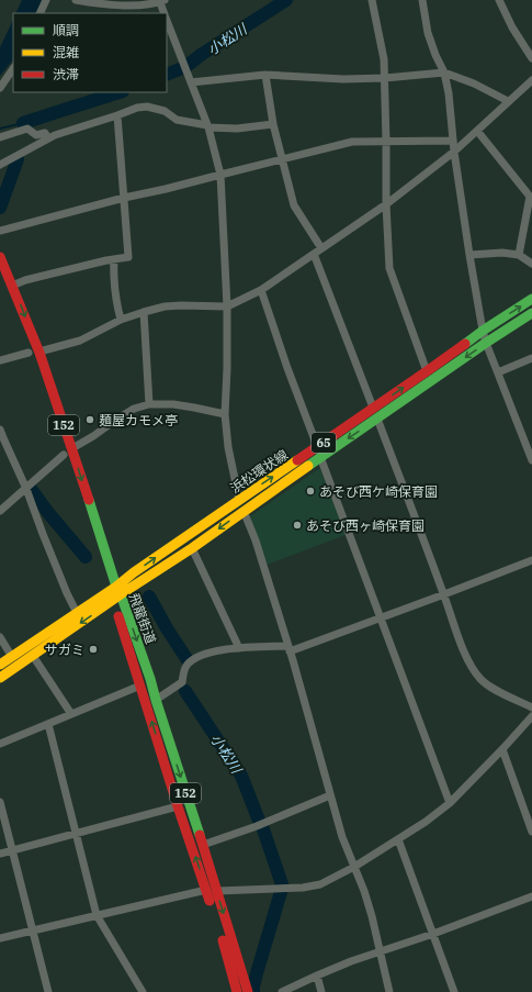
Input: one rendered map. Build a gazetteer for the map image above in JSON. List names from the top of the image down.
{
  "streets": {
    "main road": [
      "152",
      "65",
      "浜松環状線",
      "飛龍街道"
    ]
  },
  "crossings": [
    ["浜松環状線", "飛龍街道"]
  ],
  "water": ["小松川"],
  "places": [
    "麺屋カモメ亭",
    "あそび西ケ崎保育園",
    "あそび西ヶ崎保育園",
    "サガミ"
  ],
  "legend": ["順調", "混雑", "渋滞"]
}
